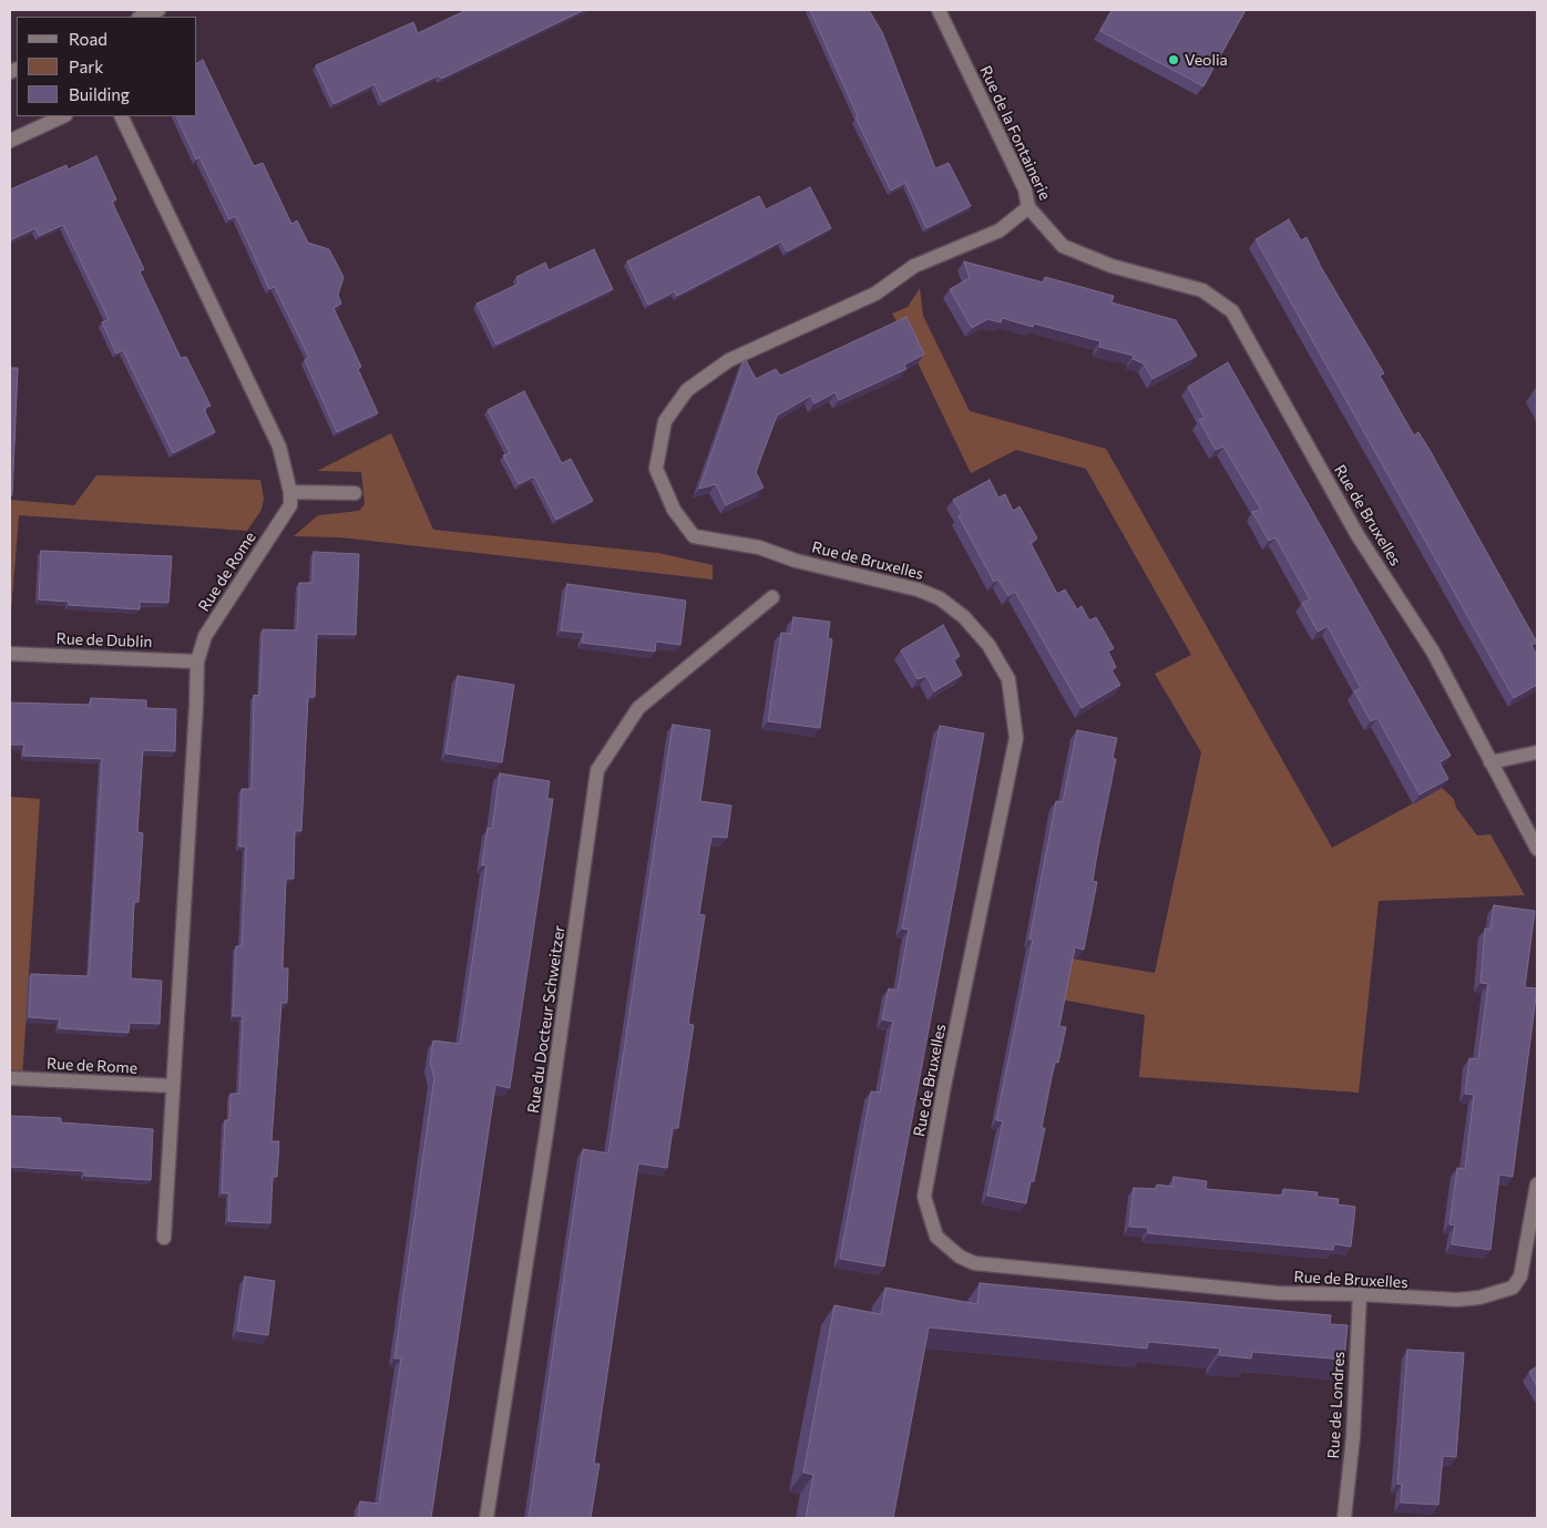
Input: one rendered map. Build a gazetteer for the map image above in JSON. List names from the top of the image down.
{
  "streets": {
    "street": [
      "Rue de la Fontainerie",
      "Rue de Bruxelles",
      "Rue de Rome",
      "Rue de Dublin",
      "Rue du Docteur Schweitzer",
      "Rue de Londres"
    ]
  },
  "crossings": [
    ["Rue de la Fontainerie", "Rue de Bruxelles"],
    ["Rue de Bruxelles", "Rue de Londres"],
    ["Rue de Rome", "Rue de Dublin"]
  ],
  "places": ["Veolia"],
  "legend": ["Road", "Park", "Building"]
}
